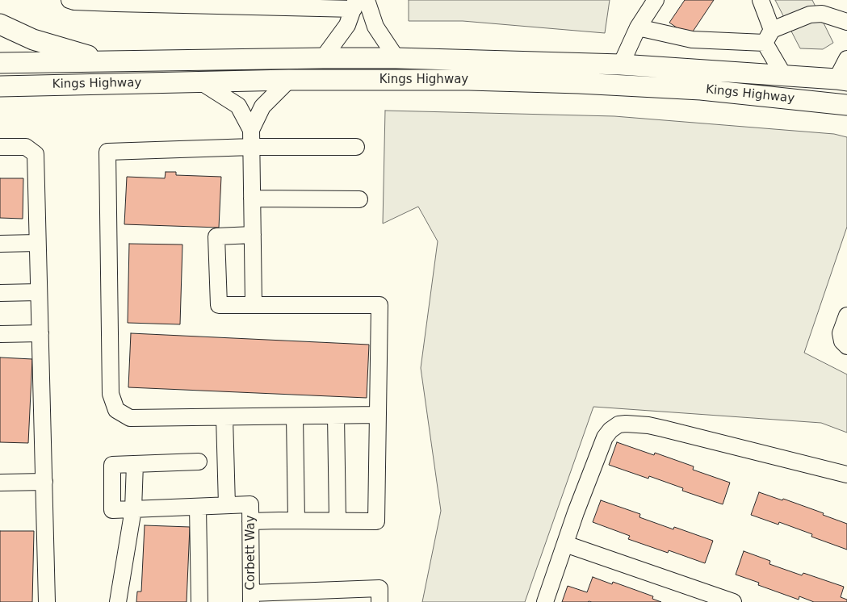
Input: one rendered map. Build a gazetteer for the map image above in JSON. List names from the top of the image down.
{
  "streets": {
    "main road": ["Kings Highway"],
    "street": ["Corbett Way"]
  }
}
